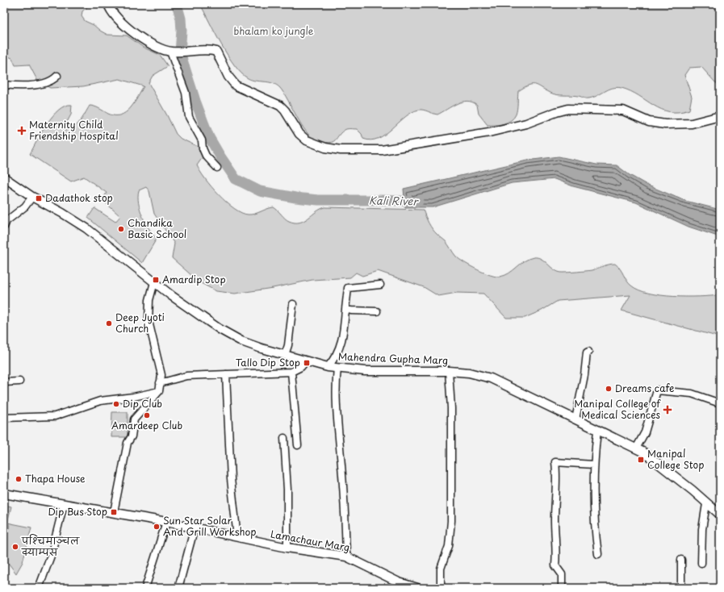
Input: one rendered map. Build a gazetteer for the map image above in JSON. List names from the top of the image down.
{
  "streets": {
    "main road": ["Mahendra Gupha Marg", "Lamachaur Marg"]
  },
  "water": ["Kali River"],
  "parks": ["bhalam ko jungle"],
  "places": {
    "health": ["Maternity Child Friendship Hospital", "Manipal College of Medical Sciences"],
    "transit": [
      "Dadathok stop",
      "Amardip Stop",
      "Tallo Dip Stop",
      "Manipal College Stop",
      "Dip Bus Stop"
    ],
    "other": [
      "Chandika Basic School",
      "Deep Jyoti Church",
      "Dreams cafe",
      "Dip Club",
      "Amardeep Club",
      "Thapa House",
      "Sun Star Solar And Grill Workshop",
      "पश्‍चिमाञ्‍चल क्याम्पस"
    ]
  }
}
